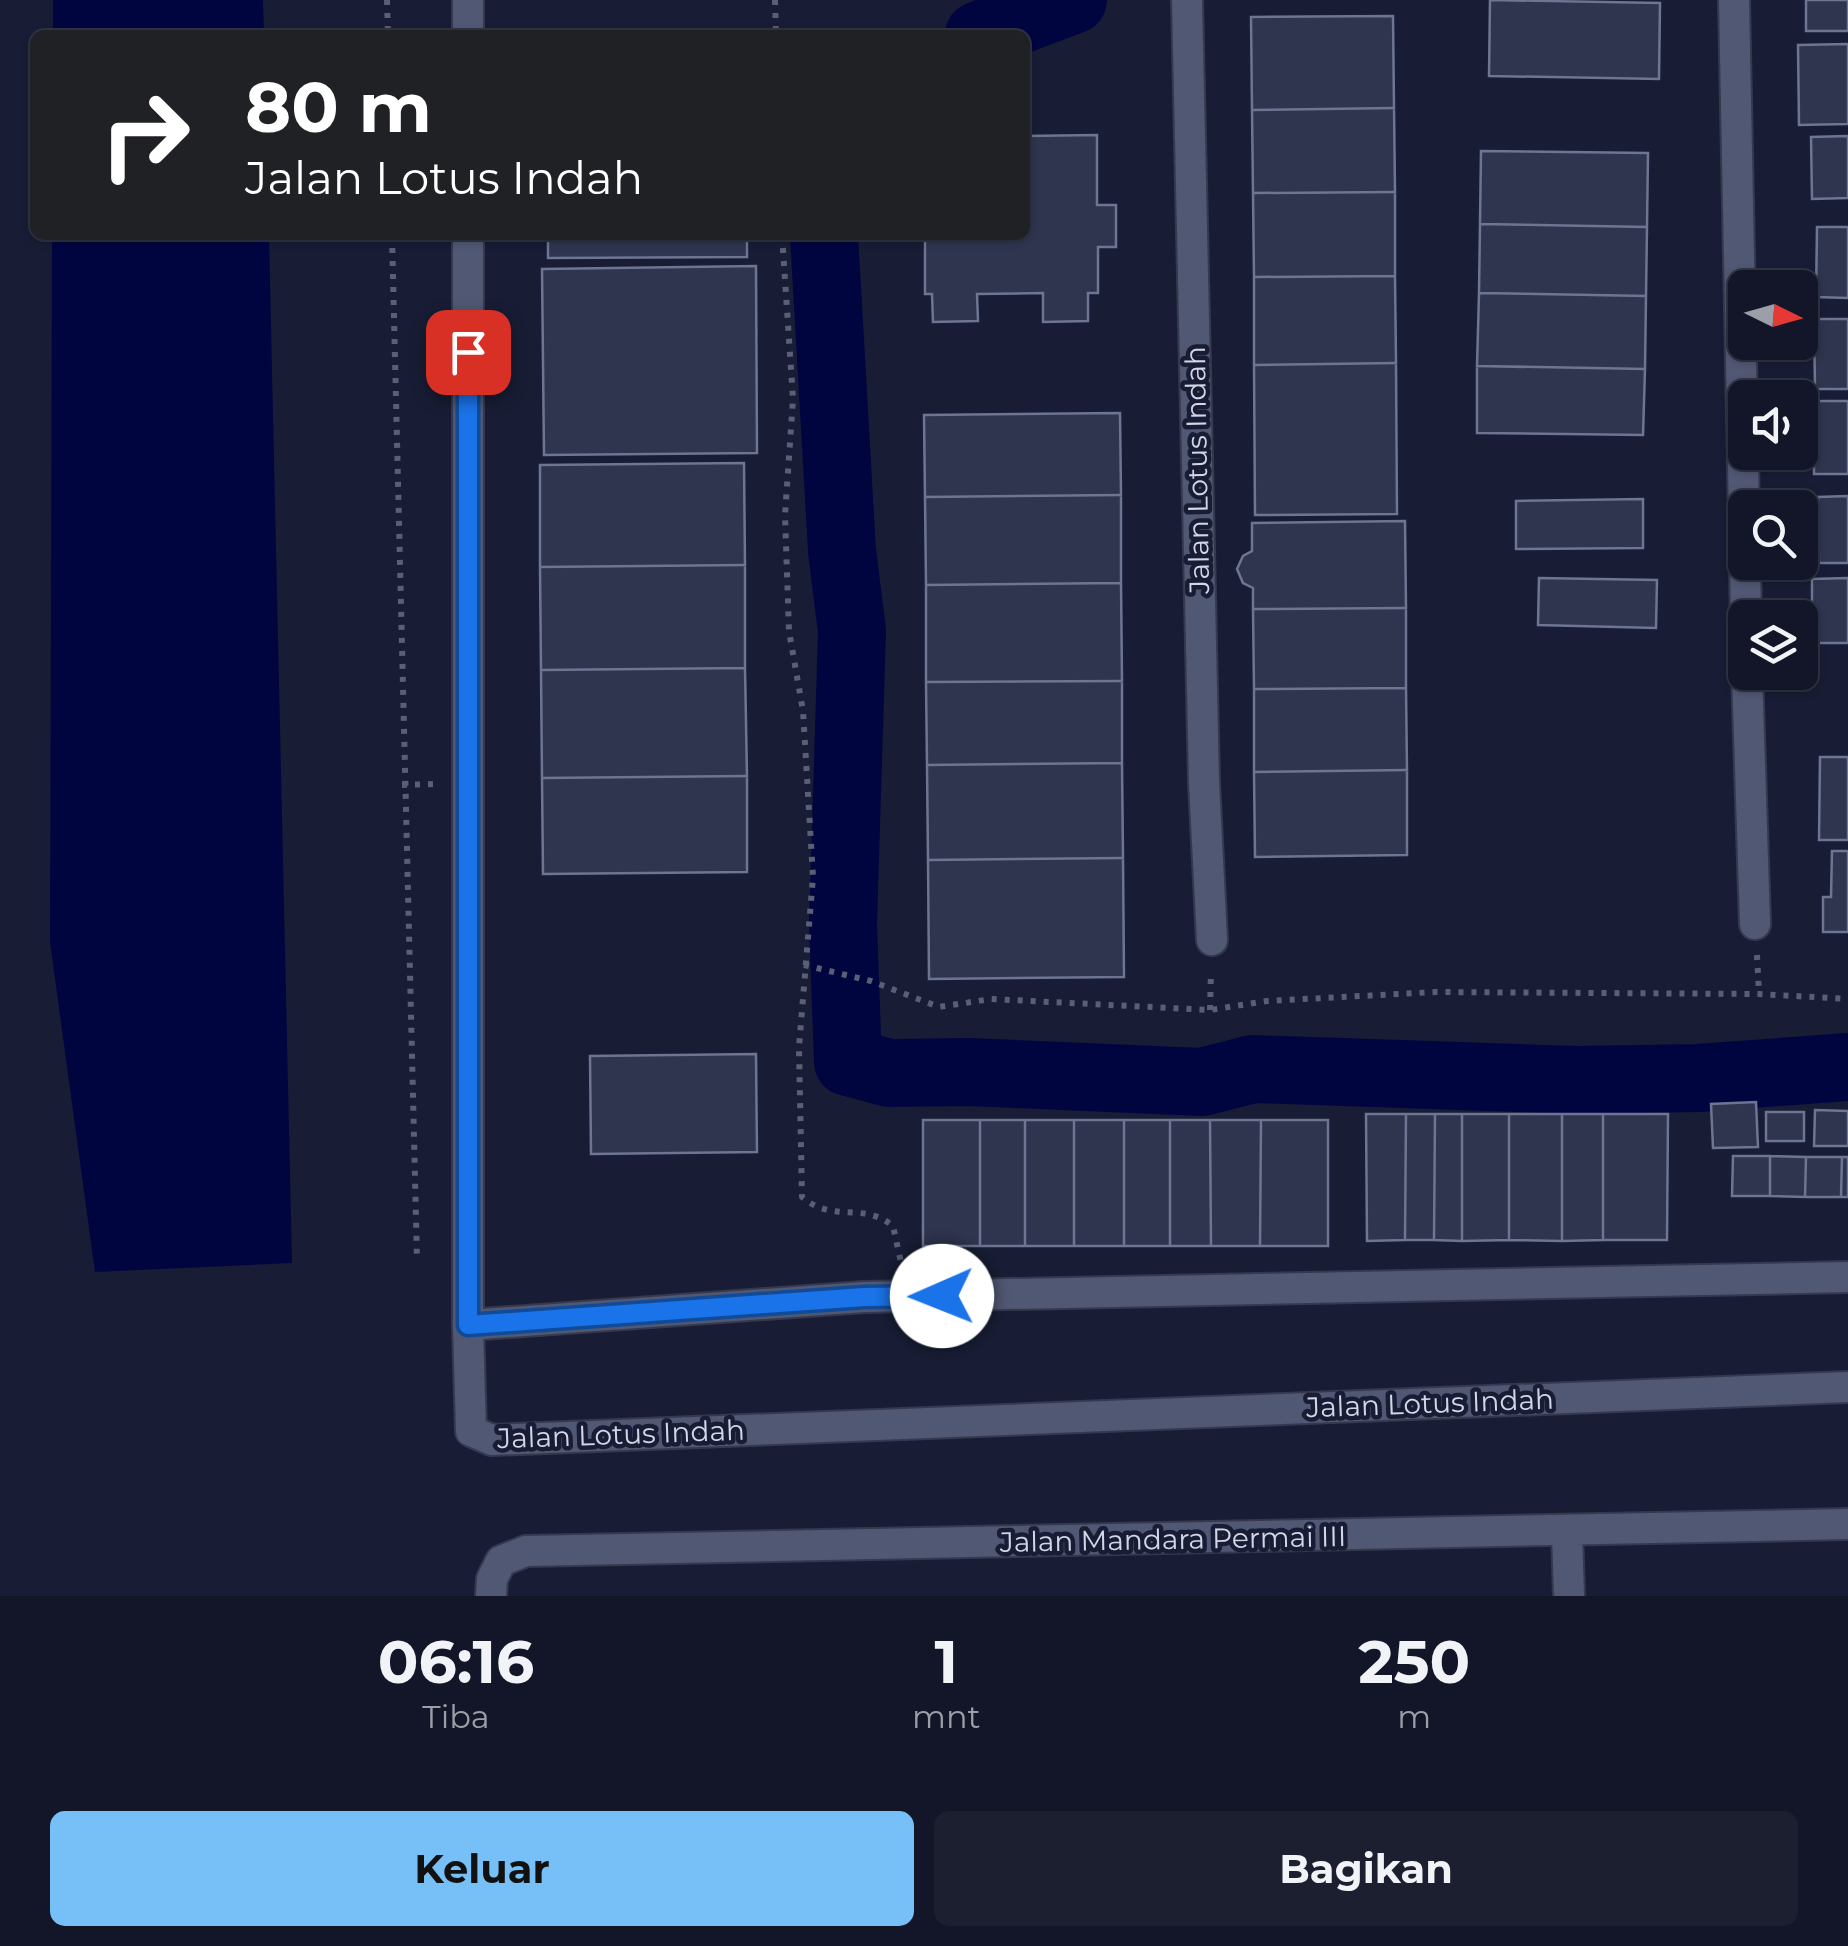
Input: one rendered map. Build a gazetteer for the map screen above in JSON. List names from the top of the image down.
{
  "streets": {
    "street": ["Jalan Lotus Indah", "Jalan Mandara Permai III"]
  },
  "north": "right",
  "page": {
    "turn": ["80 m", "Jalan Lotus Indah"],
    "eta": [
      "06:16",
      "Tiba",
      "1",
      "mnt",
      "250",
      "m"
    ],
    "buttons": ["Keluar", "Bagikan"]
  }
}
